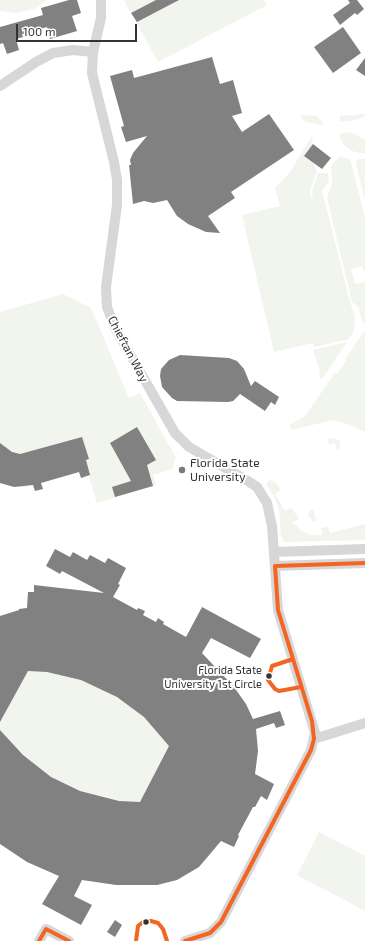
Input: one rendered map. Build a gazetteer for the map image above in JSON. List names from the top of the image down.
{
  "streets": {
    "street": ["Chieftan Way"]
  },
  "places": ["Florida State University", "Florida State University 1st Circle"],
  "scale_bar": "100 m"
}
